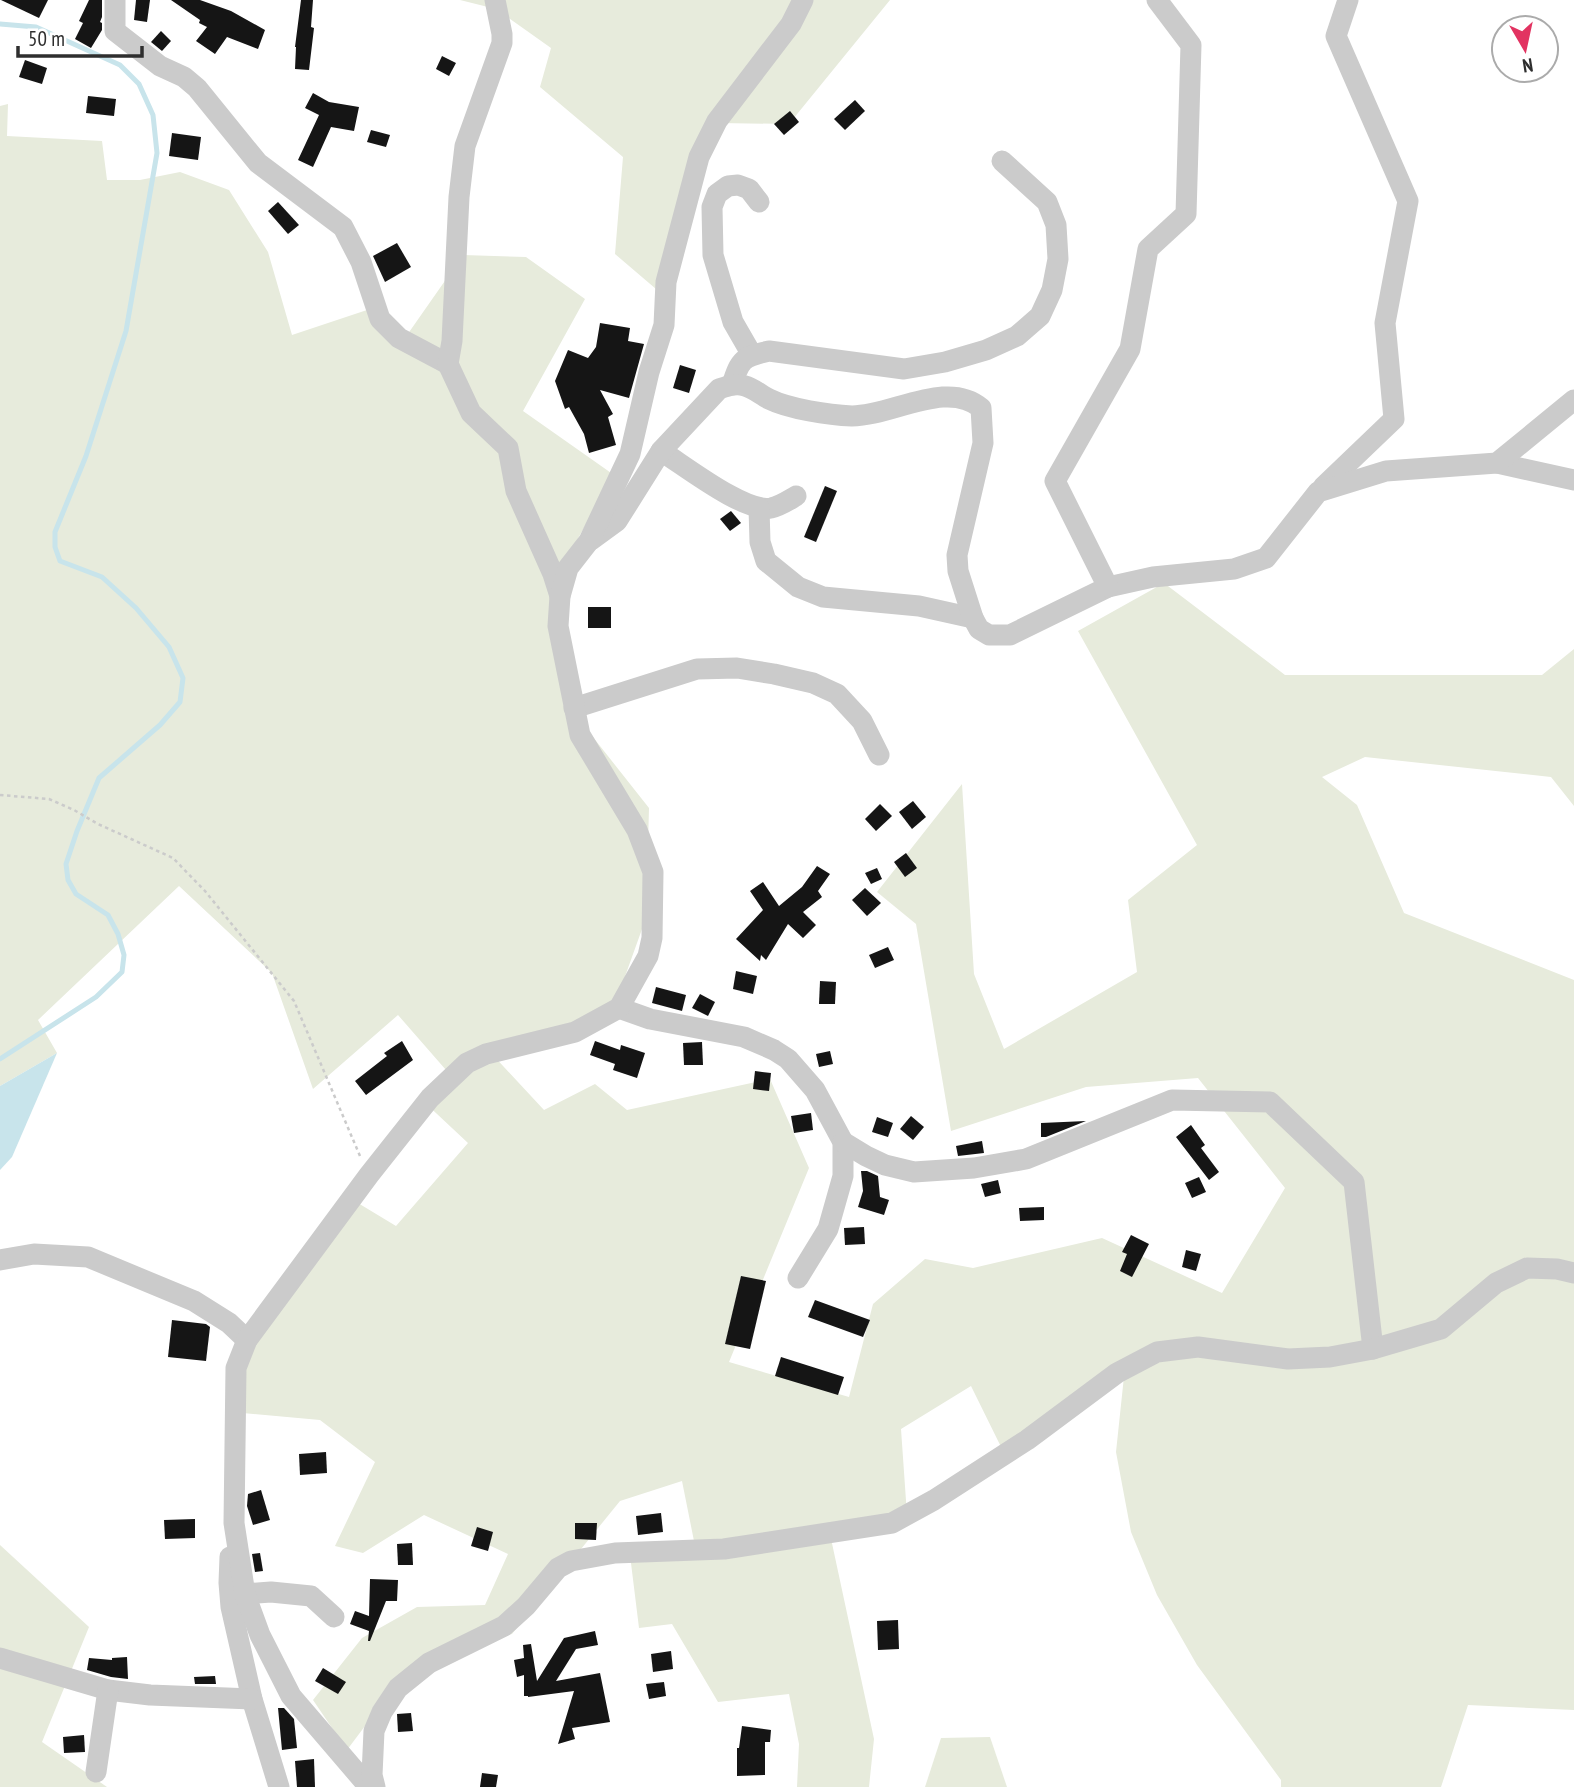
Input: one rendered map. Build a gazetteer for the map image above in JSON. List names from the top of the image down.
{
  "scale_bar": "50 m",
  "north": "bottom"
}
